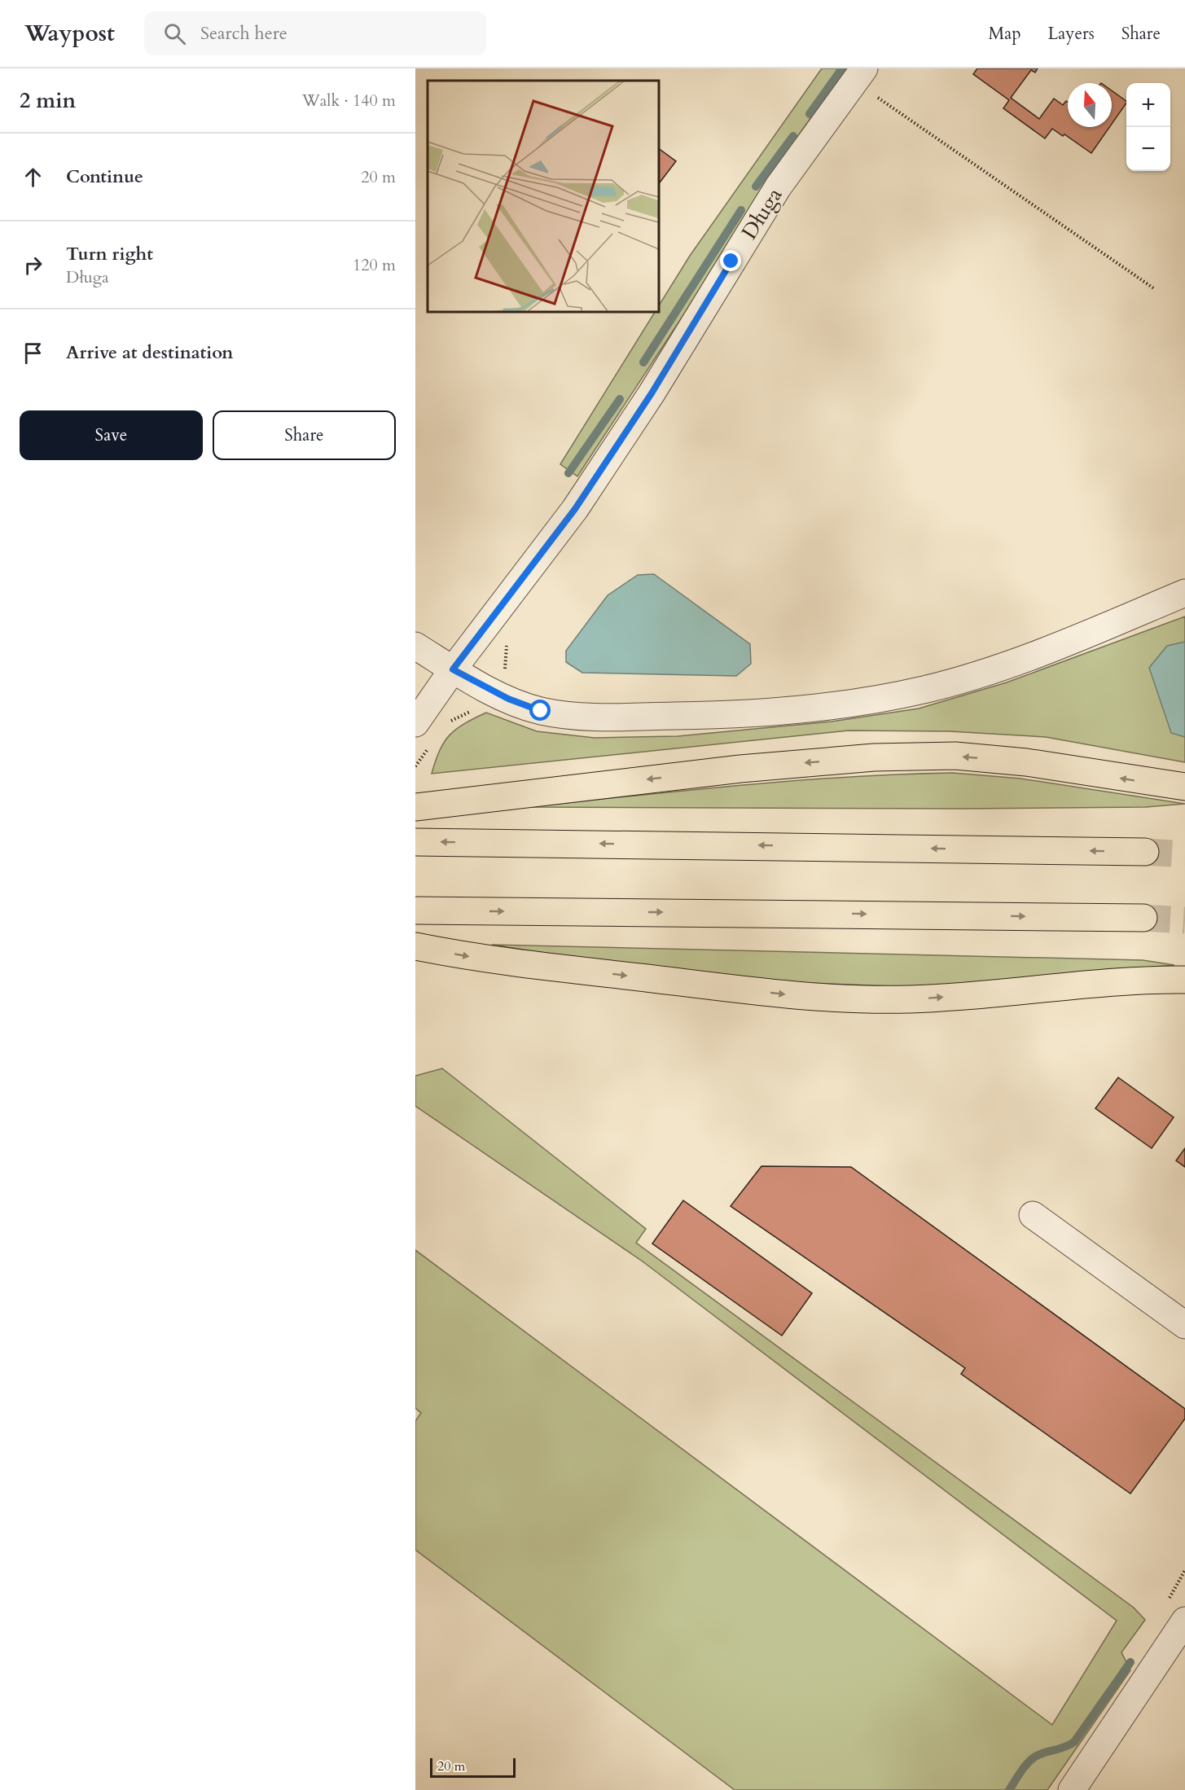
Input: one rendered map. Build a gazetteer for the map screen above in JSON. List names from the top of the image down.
{
  "streets": {
    "street": ["Długa"]
  },
  "scale_bar": "20 m",
  "north": "top",
  "page": {
    "header": "Waypost",
    "search": "Search here",
    "nav": ["Map", "Layers", "Share"],
    "heading": ["2 min", "Walk · 140 m"],
    "map_buttons": ["+", "−"],
    "list": [
      ["Continue", "20 m"],
      ["Turn right", "Długa", "120 m"],
      "Arrive at destination"
    ],
    "buttons": ["Save", "Share"],
    "scale": "20 m"
  }
}
